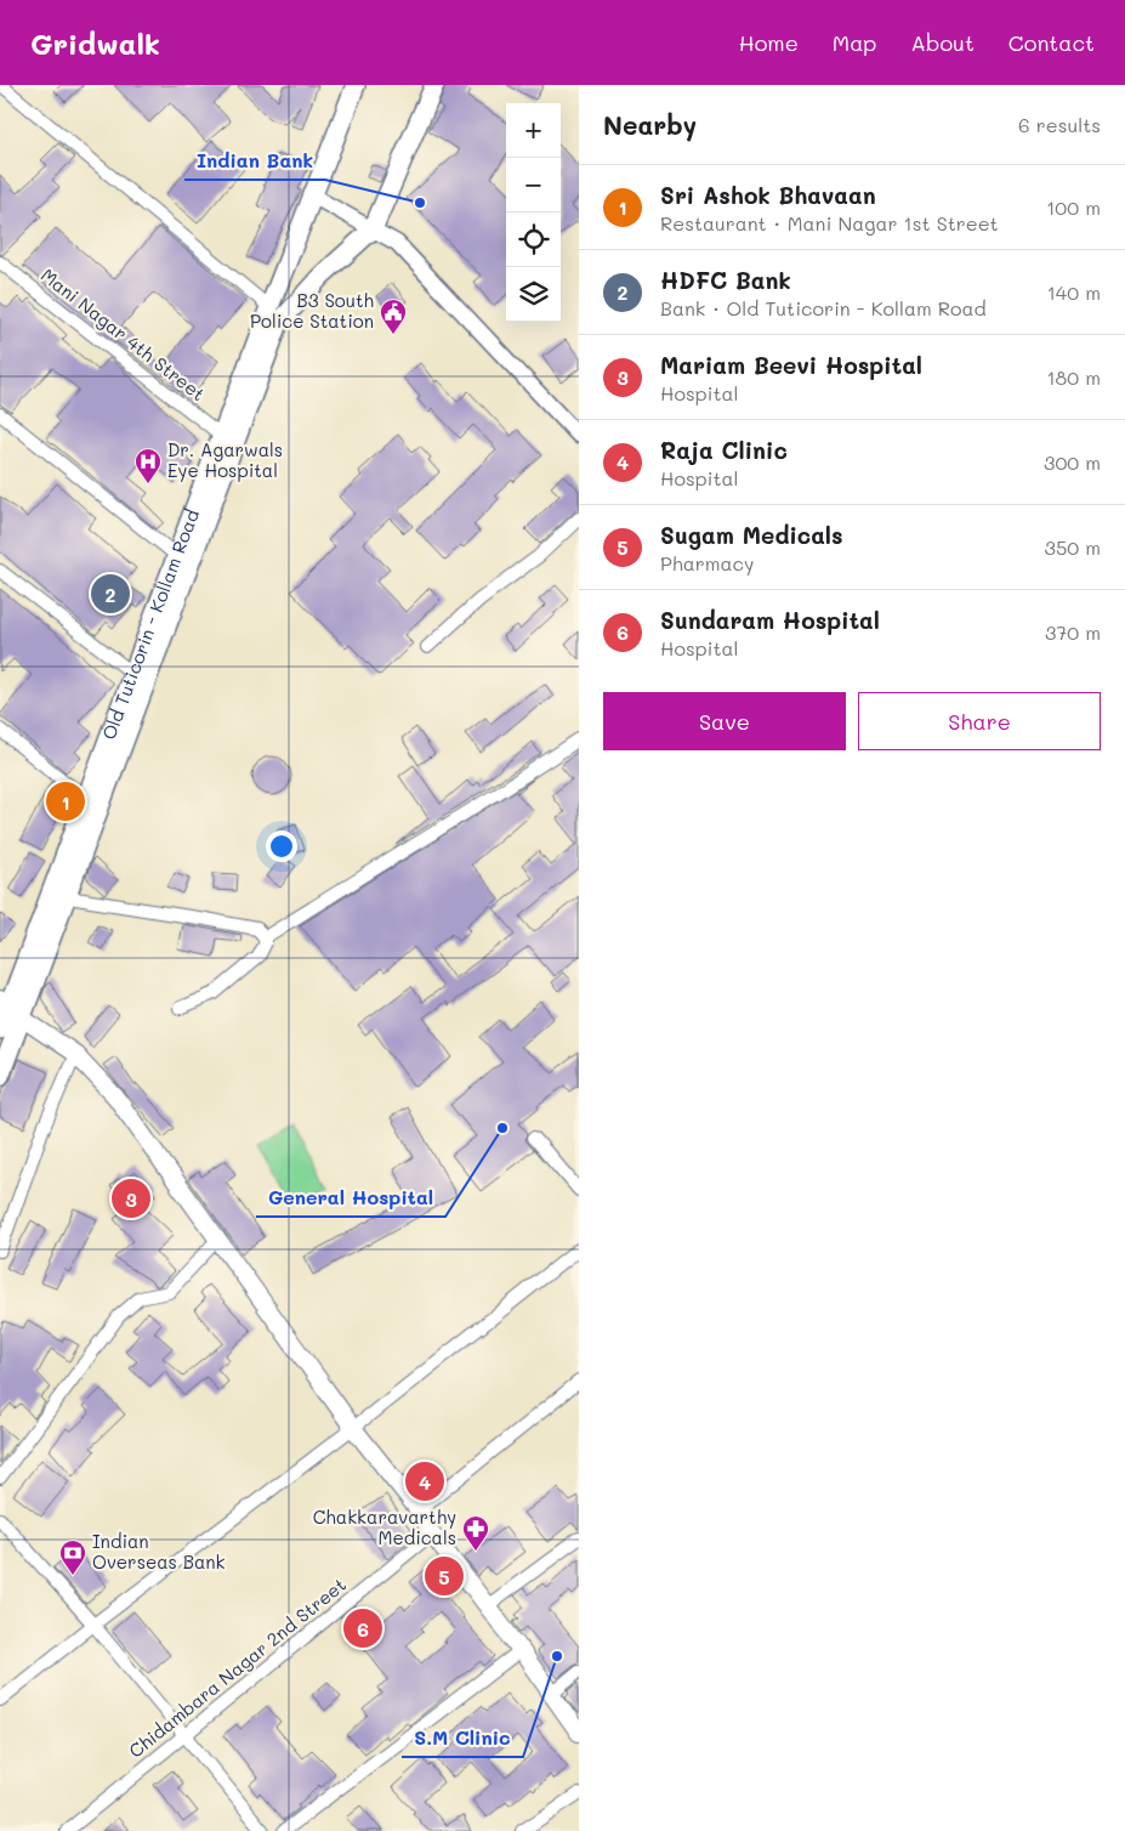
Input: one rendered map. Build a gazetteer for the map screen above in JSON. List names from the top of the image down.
{
  "streets": {
    "main road": ["Old Tuticorin - Kollam Road"],
    "street": ["Mani Nagar 4th Street", "Chidambara Nagar 2nd Street"]
  },
  "crossings": [
    ["Mani Nagar 4th Street", "Old Tuticorin - Kollam Road"]
  ],
  "places": {
    "other": ["Indian Bank", "General Hospital", "S.M Clinic"],
    "public building": ["B3 South Police Station"],
    "hospital": ["Dr. Agarwals Eye Hospital"],
    "pharmacy": ["Chakkaravarthy Medicals"],
    "bank": ["Indian Overseas Bank"]
  },
  "page": {
    "header": "Gridwalk",
    "nav": [
      "Home",
      "Map",
      "About",
      "Contact"
    ],
    "heading": ["Nearby", "6 results"],
    "map_buttons": ["+", "−"],
    "list": [
      {
        "mark": "1",
        "name": "Sri Ashok Bhavaan",
        "note": "Restaurant · Mani Nagar 1st Street",
        "value": "100 m"
      },
      {
        "mark": "2",
        "name": "HDFC Bank",
        "note": "Bank · Old Tuticorin - Kollam Road",
        "value": "140 m"
      },
      {
        "mark": "3",
        "name": "Mariam Beevi Hospital",
        "note": "Hospital",
        "value": "180 m"
      },
      {
        "mark": "4",
        "name": "Raja Clinic",
        "note": "Hospital",
        "value": "300 m"
      },
      {
        "mark": "5",
        "name": "Sugam Medicals",
        "note": "Pharmacy",
        "value": "350 m"
      },
      {
        "mark": "6",
        "name": "Sundaram Hospital",
        "note": "Hospital",
        "value": "370 m"
      }
    ],
    "pins": [
      "2",
      "1",
      "3",
      "4",
      "5",
      "6"
    ],
    "buttons": ["Save", "Share"]
  }
}
